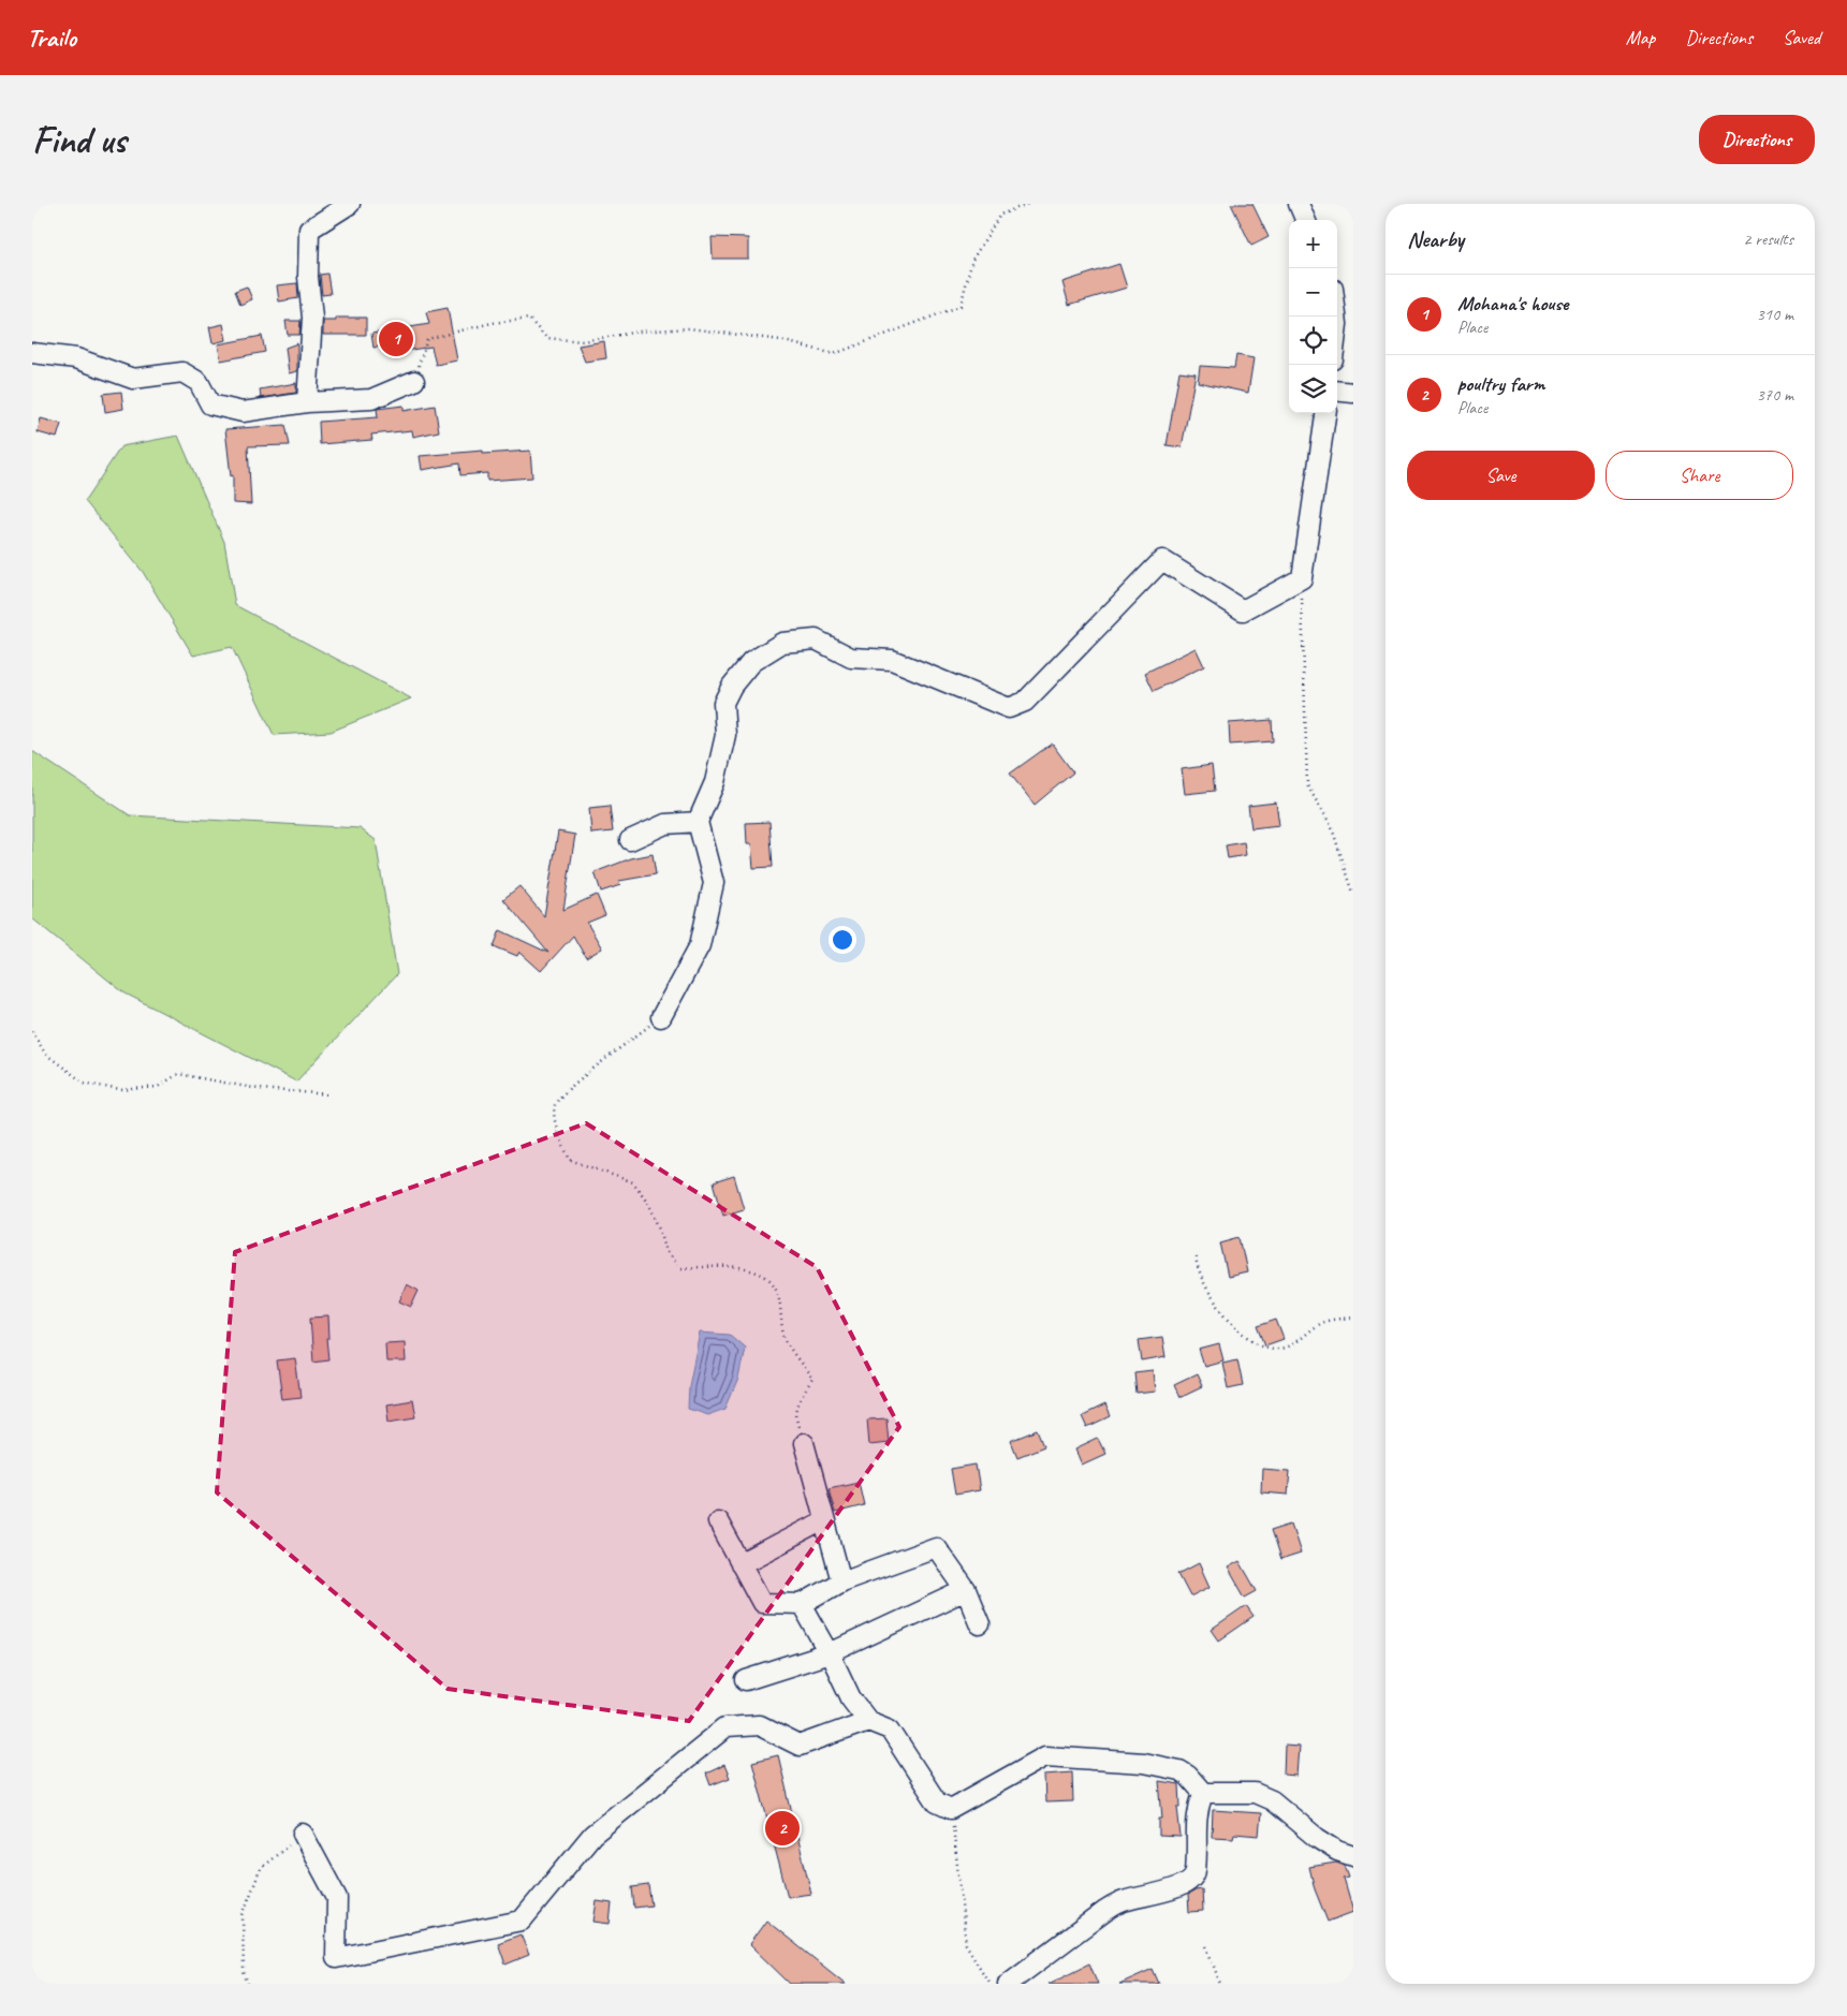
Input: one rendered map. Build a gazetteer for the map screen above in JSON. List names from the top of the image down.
{
  "page": {
    "header": "Trailo",
    "nav": ["Map", "Directions", "Saved"],
    "buttons": [
      "Directions",
      ["Save", "Share"]
    ],
    "title": "Find us",
    "heading": ["Nearby", "2 results"],
    "map_buttons": ["+", "−"],
    "list": [
      {
        "mark": "1",
        "name": "Mohana's house",
        "note": "Place",
        "value": "310 m"
      },
      {
        "mark": "2",
        "name": "poultry farm",
        "note": "Place",
        "value": "370 m"
      }
    ],
    "pins": ["1", "2"]
  }
}
